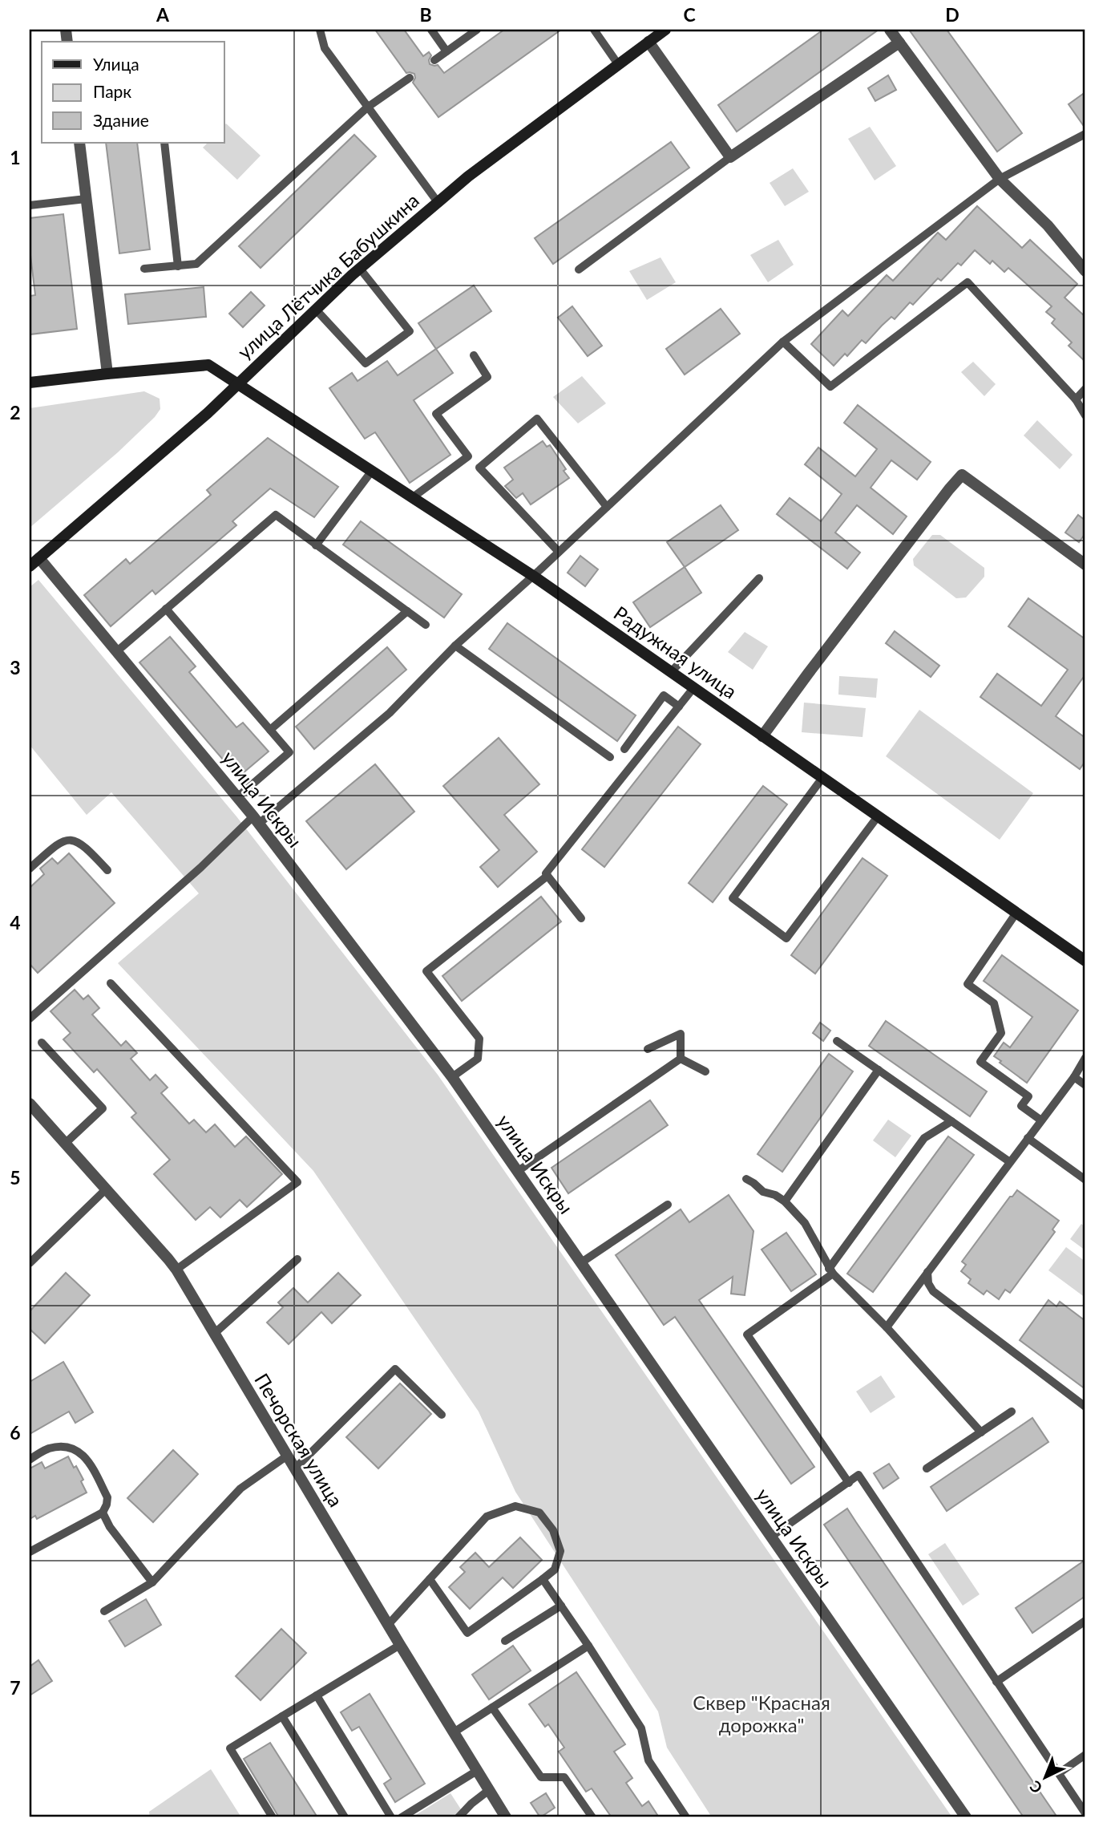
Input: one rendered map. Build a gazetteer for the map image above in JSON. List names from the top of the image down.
{
  "streets": {
    "street": [
      "улица Лётчика Бабушкина",
      "Радужная улица",
      "улица Искры",
      "Печорская улица"
    ]
  },
  "crossings": [
    ["улица Лётчика Бабушкина", "Радужная улица"],
    ["улица Лётчика Бабушкина", "улица Искры"]
  ],
  "parks": ["Сквер \"Красная дорожка\""],
  "legend": ["Улица", "Парк", "Здание"],
  "north": "bottom left",
  "grid": {
    "columns": [
      "A",
      "B",
      "C",
      "D"
    ],
    "rows": [
      "1",
      "2",
      "3",
      "4",
      "5",
      "6",
      "7"
    ]
  }
}
